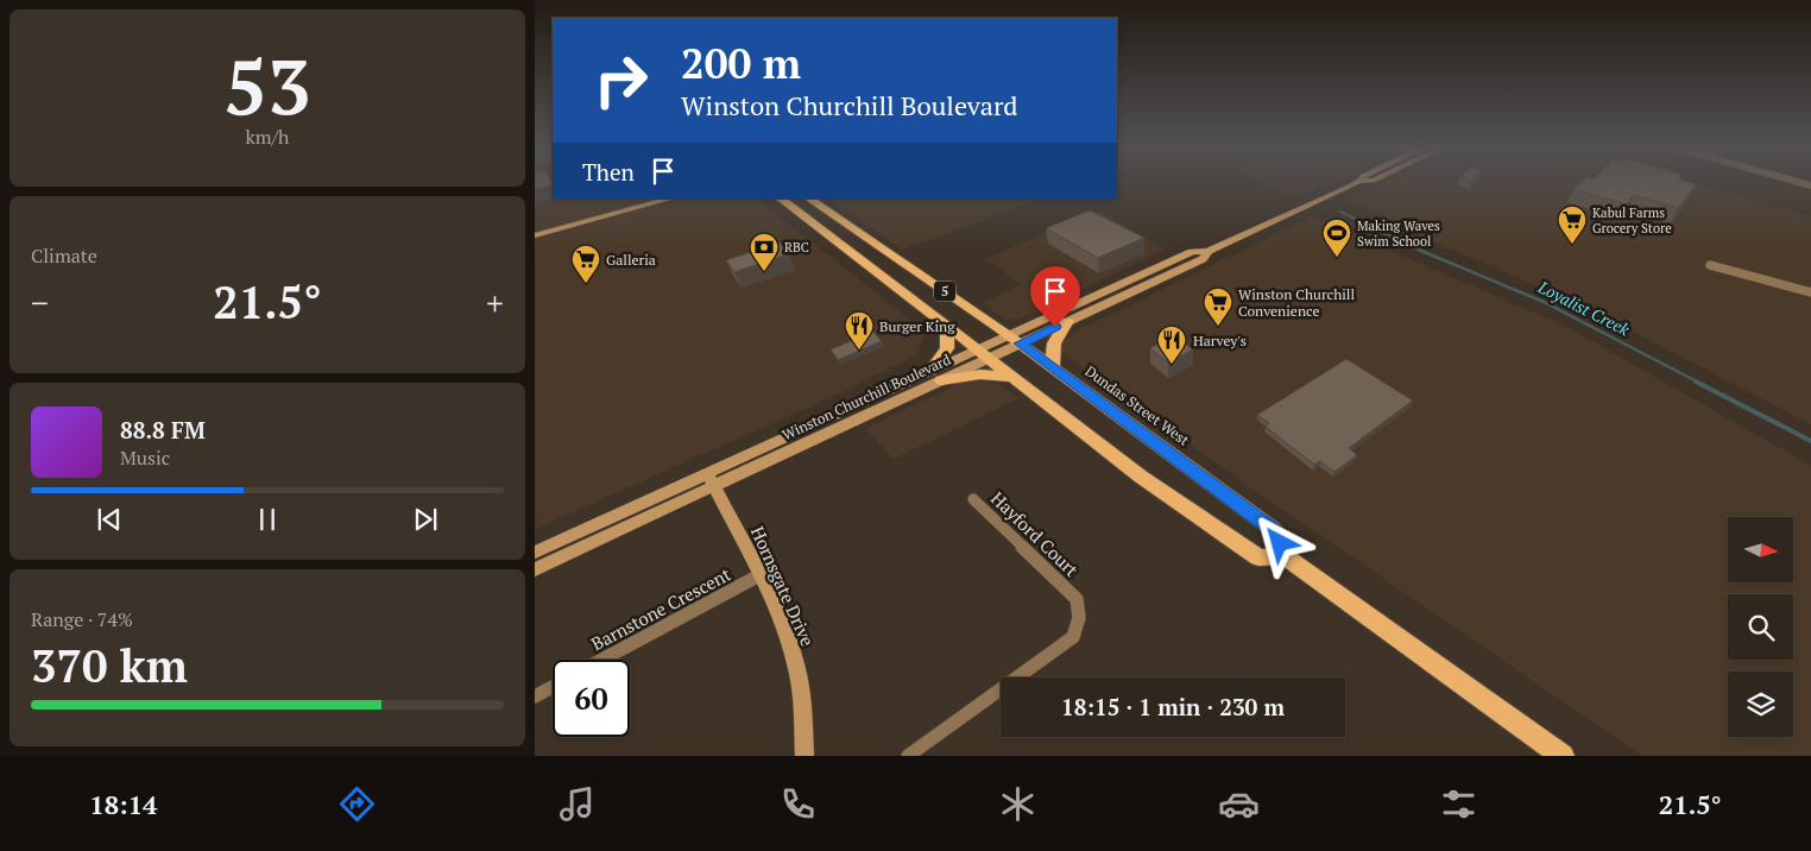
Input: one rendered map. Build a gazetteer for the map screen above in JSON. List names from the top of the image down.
{
  "streets": {
    "main road": [
      "5",
      "Winston Churchill Boulevard",
      "Dundas Street West",
      "Hornsgate Drive"
    ],
    "street": ["Hayford Court", "Barnstone Crescent"]
  },
  "crossings": [
    ["5", "Winston Churchill Boulevard"],
    ["Winston Churchill Boulevard", "Dundas Street West"],
    ["Winston Churchill Boulevard", "Hornsgate Drive"],
    ["Hornsgate Drive", "Barnstone Crescent"]
  ],
  "water": ["Loyalist Creek"],
  "places": {
    "supermarket": ["Kabul Farms Grocery Store", "Galleria", "Winston Churchill Convenience"],
    "sports": ["Making Waves Swim School"],
    "bank": ["RBC"],
    "restaurant": ["Burger King", "Harvey's"]
  },
  "north": "right",
  "page": {
    "tile": [
      ["53", "km/h"],
      "Climate",
      ["Range · 74%", "370 km"]
    ],
    "turn": ["200 m", "Winston Churchill Boulevard"],
    "then": "Then",
    "heat": ["−", "21.5°", "+"],
    "song": ["88.8 FM", "Music"],
    "limit": "60",
    "trip": "18:15 · 1 min · 230 m",
    "tabs": ["18:14", "21.5°"]
  }
}
